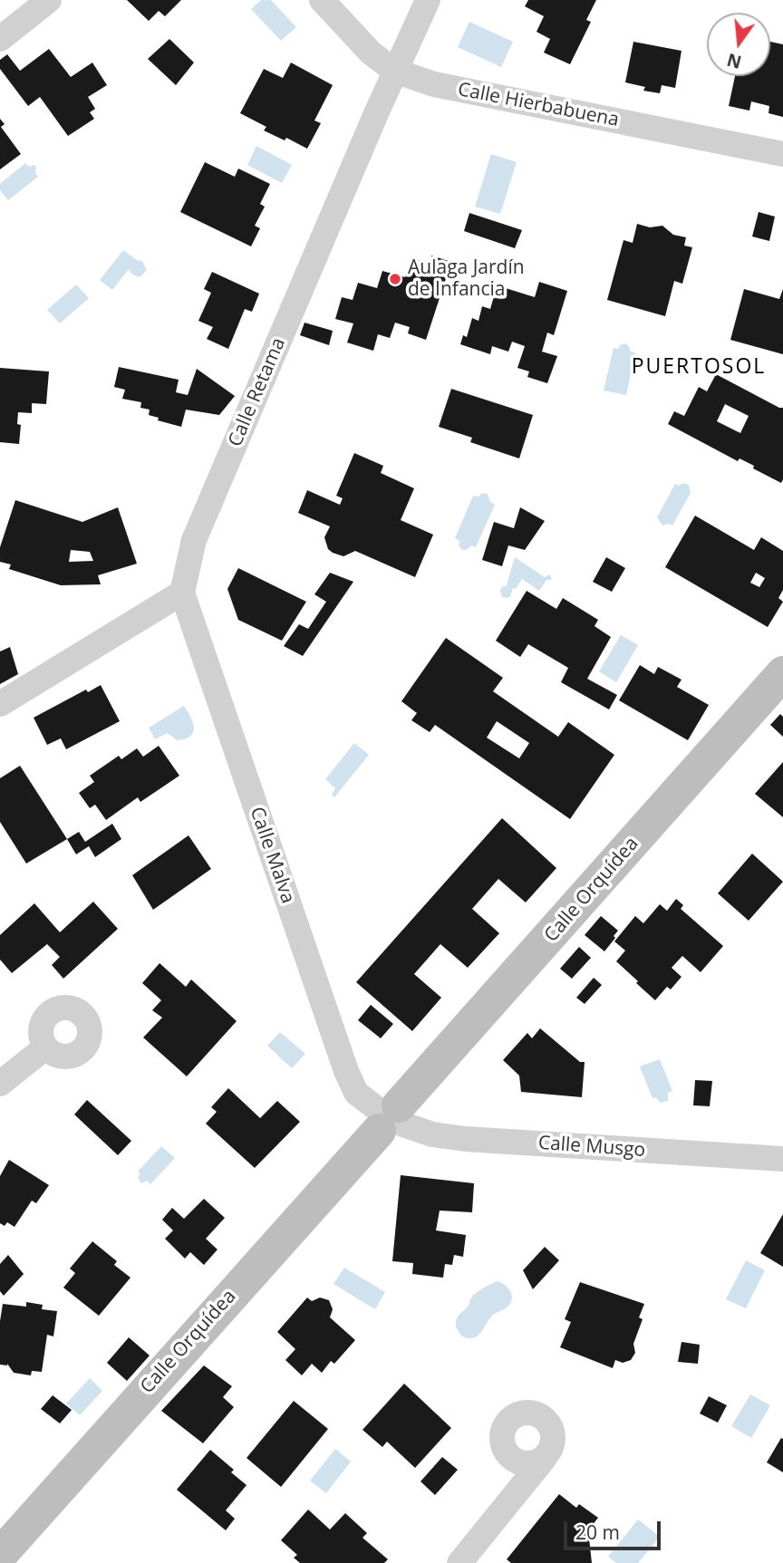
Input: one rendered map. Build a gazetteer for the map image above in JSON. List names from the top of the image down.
{
  "streets": {
    "street": [
      "Calle Hierbabuena",
      "Calle Retama",
      "Calle Malva",
      "Calle Orquídea",
      "Calle Musgo"
    ]
  },
  "crossings": [
    ["Calle Hierbabuena", "Calle Retama"],
    ["Calle Retama", "Calle Malva"],
    ["Calle Malva", "Calle Orquídea"],
    ["Calle Malva", "Calle Musgo"],
    ["Calle Orquídea", "Calle Musgo"]
  ],
  "districts": ["PUERTOSOL"],
  "places": ["Aulaga Jardín de Infancia"],
  "scale_bar": "20 m",
  "north": "bottom"
}
